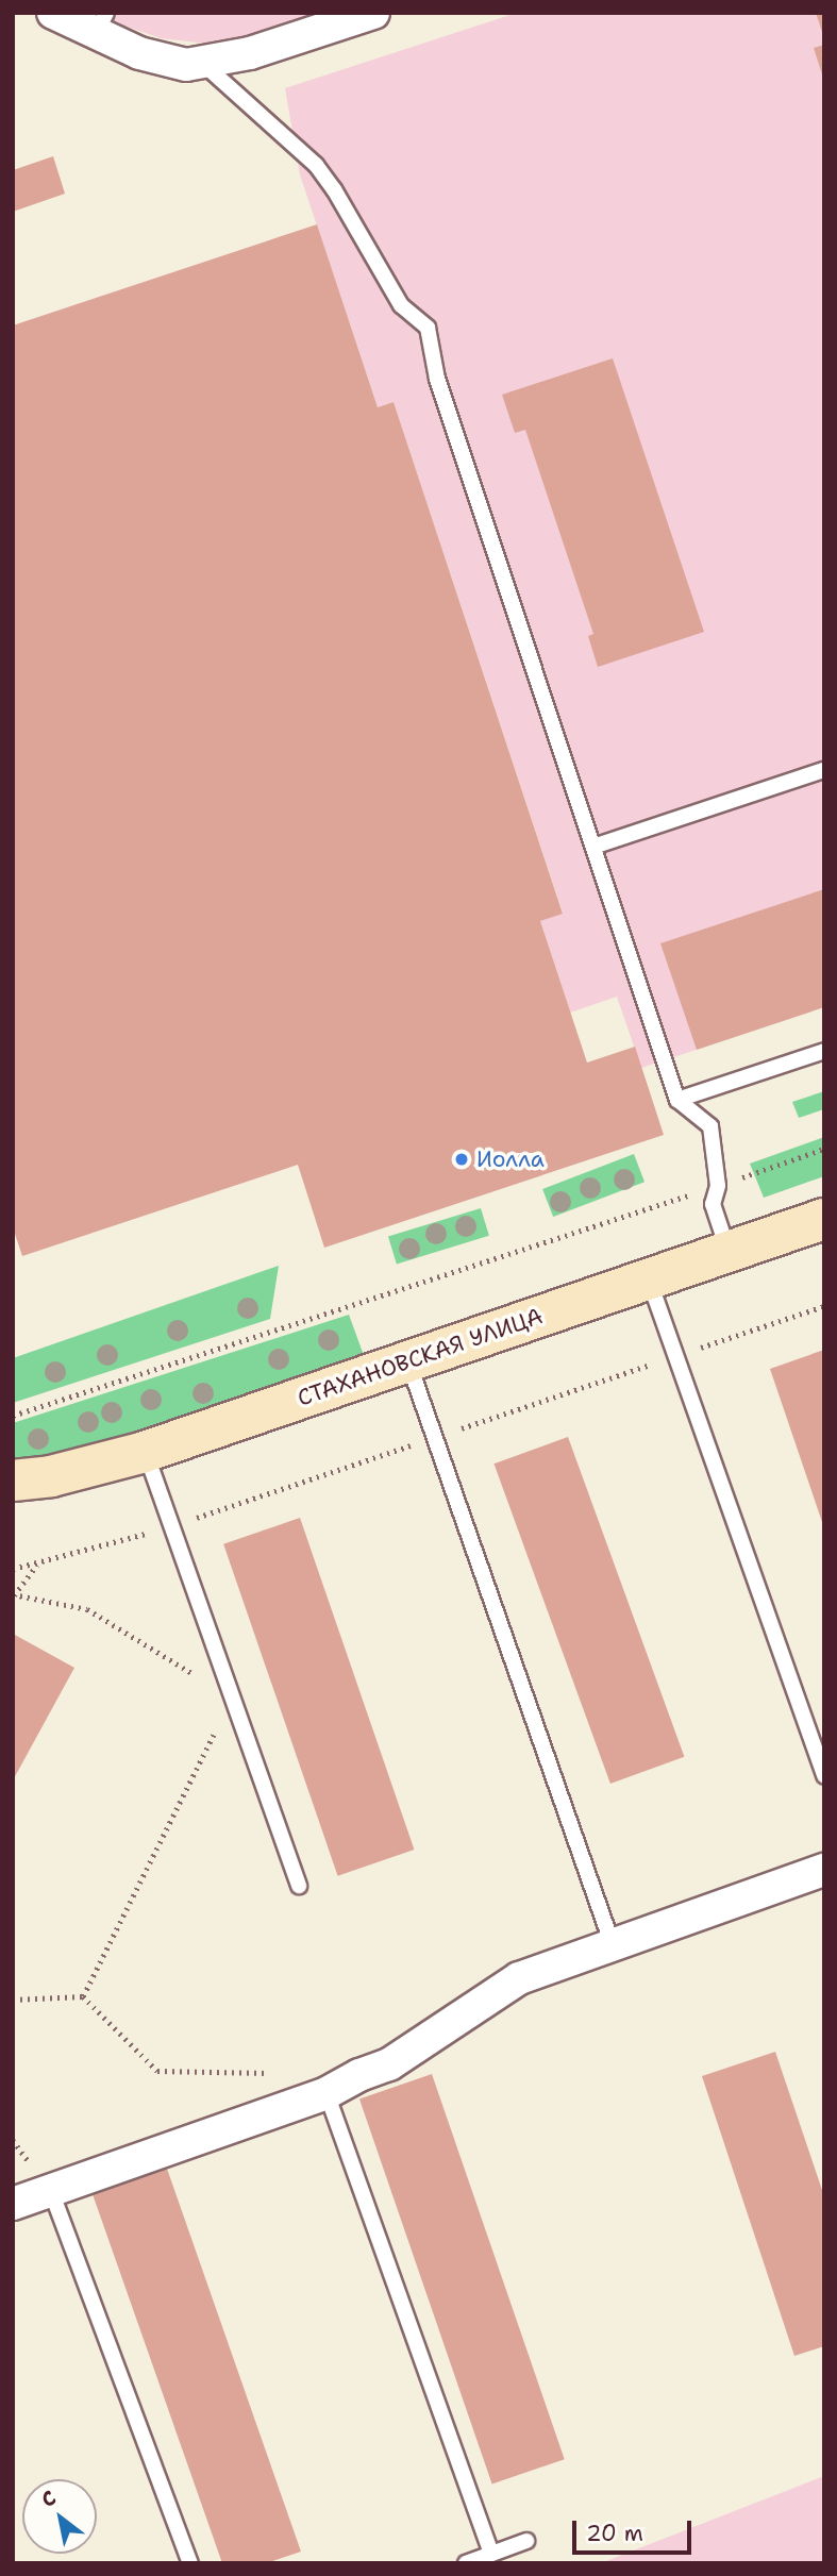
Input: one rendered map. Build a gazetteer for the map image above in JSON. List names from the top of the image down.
{
  "streets": {
    "main road": ["СТАХАНОВСКАЯ УЛИЦА"]
  },
  "places": ["Иолла"],
  "scale_bar": "20 m",
  "north": "top left"
}
